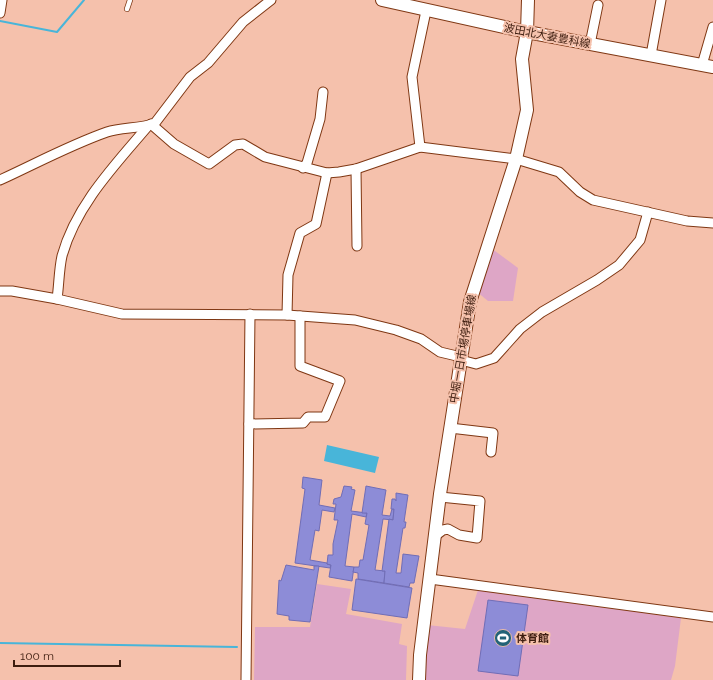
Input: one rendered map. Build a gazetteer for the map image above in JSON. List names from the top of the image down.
{
  "streets": {
    "main road": ["波田北大妻豊科線", "中堀一日市場停車場線"]
  },
  "crossings": [
    ["波田北大妻豊科線", "中堀一日市場停車場線"]
  ],
  "places": {
    "sports": ["体育館"]
  },
  "scale_bar": "100 m"
}
